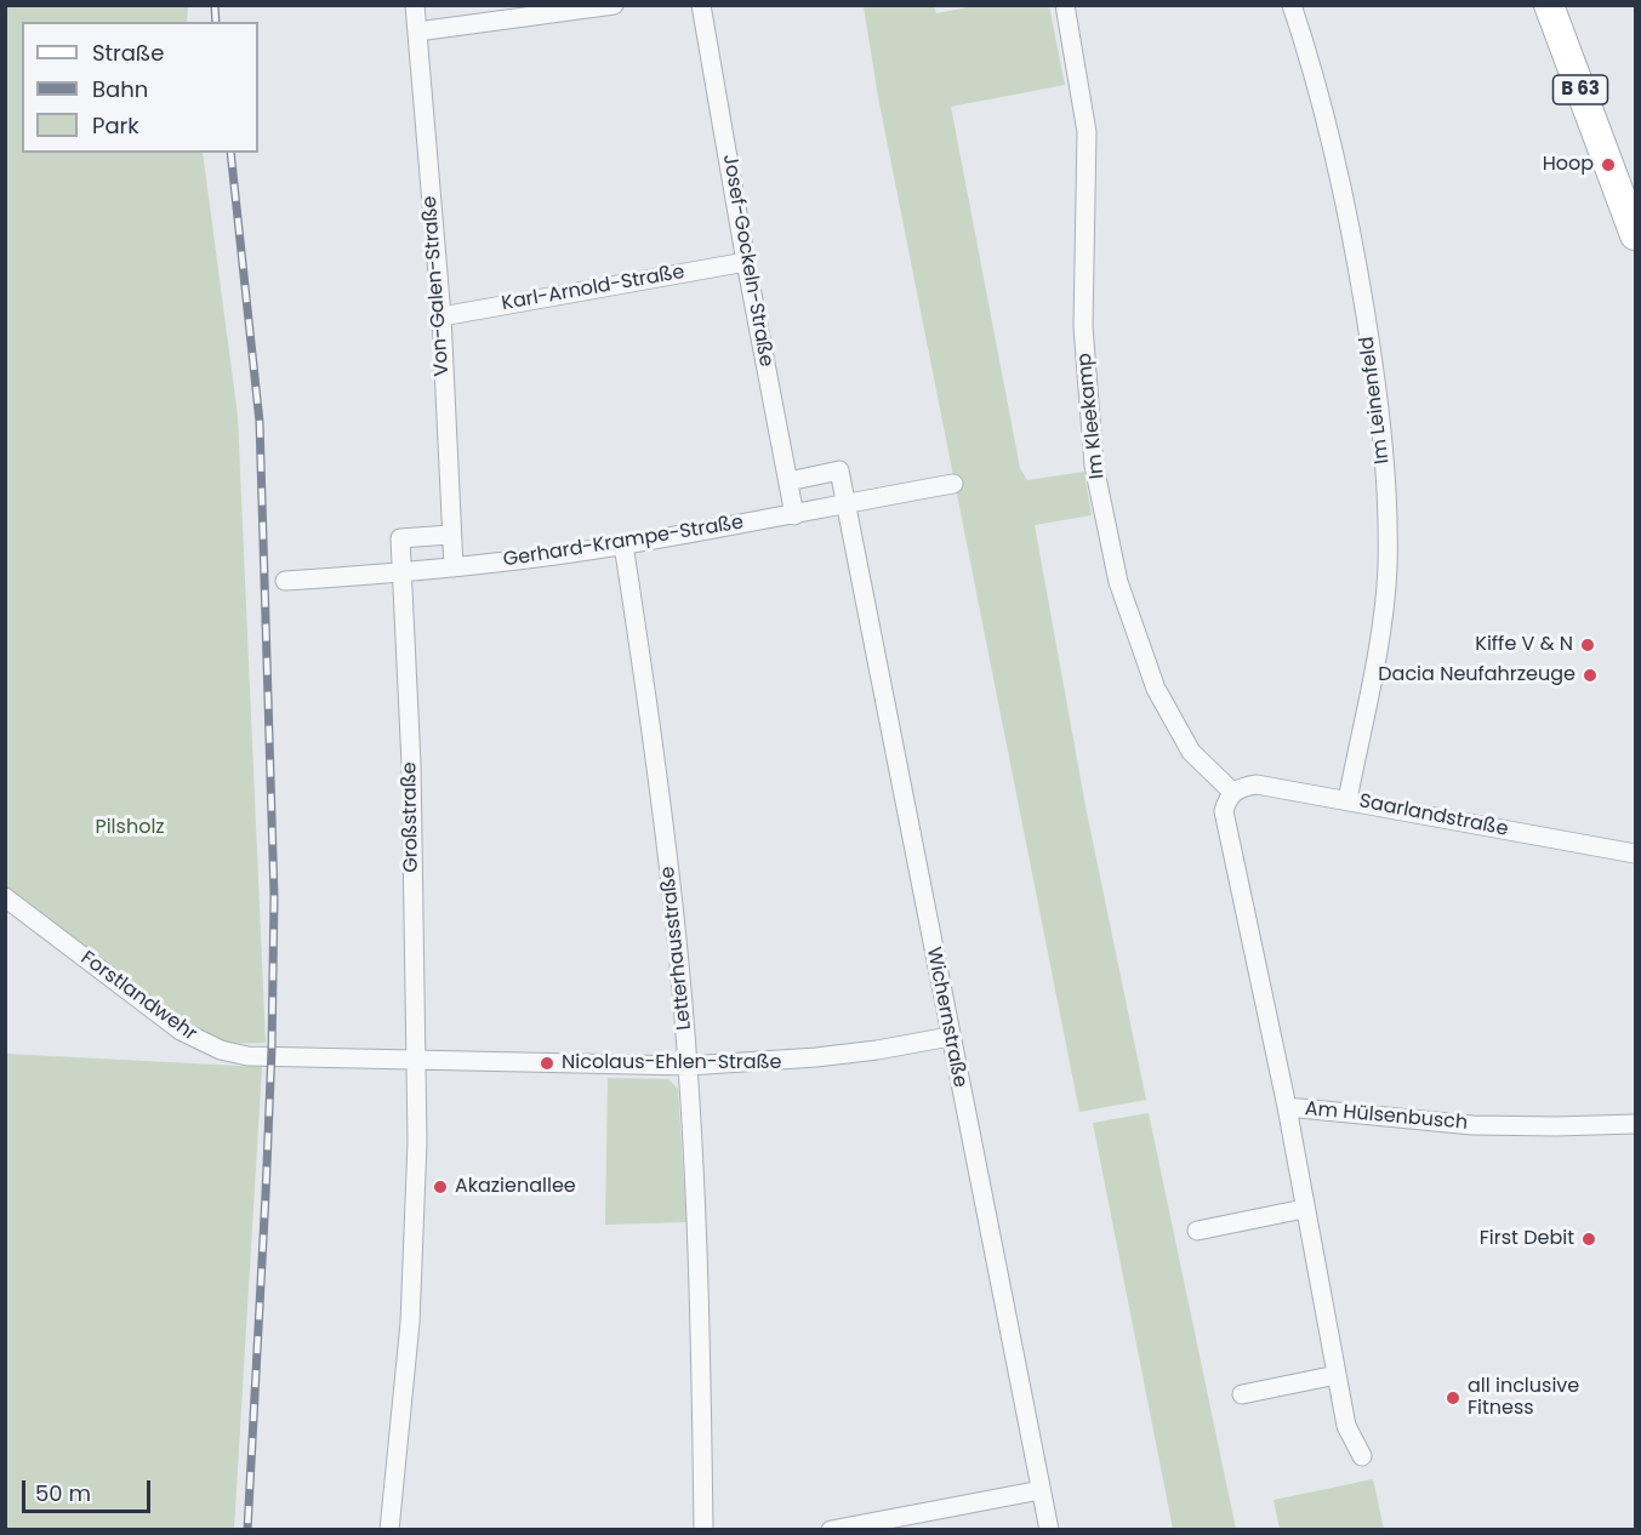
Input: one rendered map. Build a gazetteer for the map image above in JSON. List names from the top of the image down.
{
  "streets": {
    "main road": ["B 63"],
    "street": [
      "Josef-Gockeln-Straße",
      "Von-Galen-Straße",
      "Karl-Arnold-Straße",
      "Im Leinenfeld",
      "Im Kleekamp",
      "Gerhard-Krampe-Straße",
      "Saarlandstraße",
      "Großstraße",
      "Letterhausstraße",
      "Forstlandwehr",
      "Wichernstraße",
      "Am Hülsenbusch"
    ]
  },
  "crossings": [
    ["Josef-Gockeln-Straße", "Karl-Arnold-Straße"],
    ["Josef-Gockeln-Straße", "Gerhard-Krampe-Straße"],
    ["Von-Galen-Straße", "Karl-Arnold-Straße"],
    ["Von-Galen-Straße", "Gerhard-Krampe-Straße"],
    ["Im Leinenfeld", "Saarlandstraße"],
    ["Im Kleekamp", "Saarlandstraße"],
    ["Im Kleekamp", "Am Hülsenbusch"],
    ["Gerhard-Krampe-Straße", "Großstraße"],
    ["Gerhard-Krampe-Straße", "Letterhausstraße"],
    ["Gerhard-Krampe-Straße", "Wichernstraße"],
    ["Saarlandstraße", "Am Hülsenbusch"],
    ["Großstraße", "Forstlandwehr"]
  ],
  "parks": ["Pilsholz"],
  "places": [
    "Hoop",
    "Kiffe V & N",
    "Dacia Neufahrzeuge",
    "Nicolaus-Ehlen-Straße",
    "Akazienallee",
    "First Debit",
    "all inclusive Fitness"
  ],
  "legend": ["Straße", "Bahn", "Park"],
  "scale_bar": "50 m"
}
